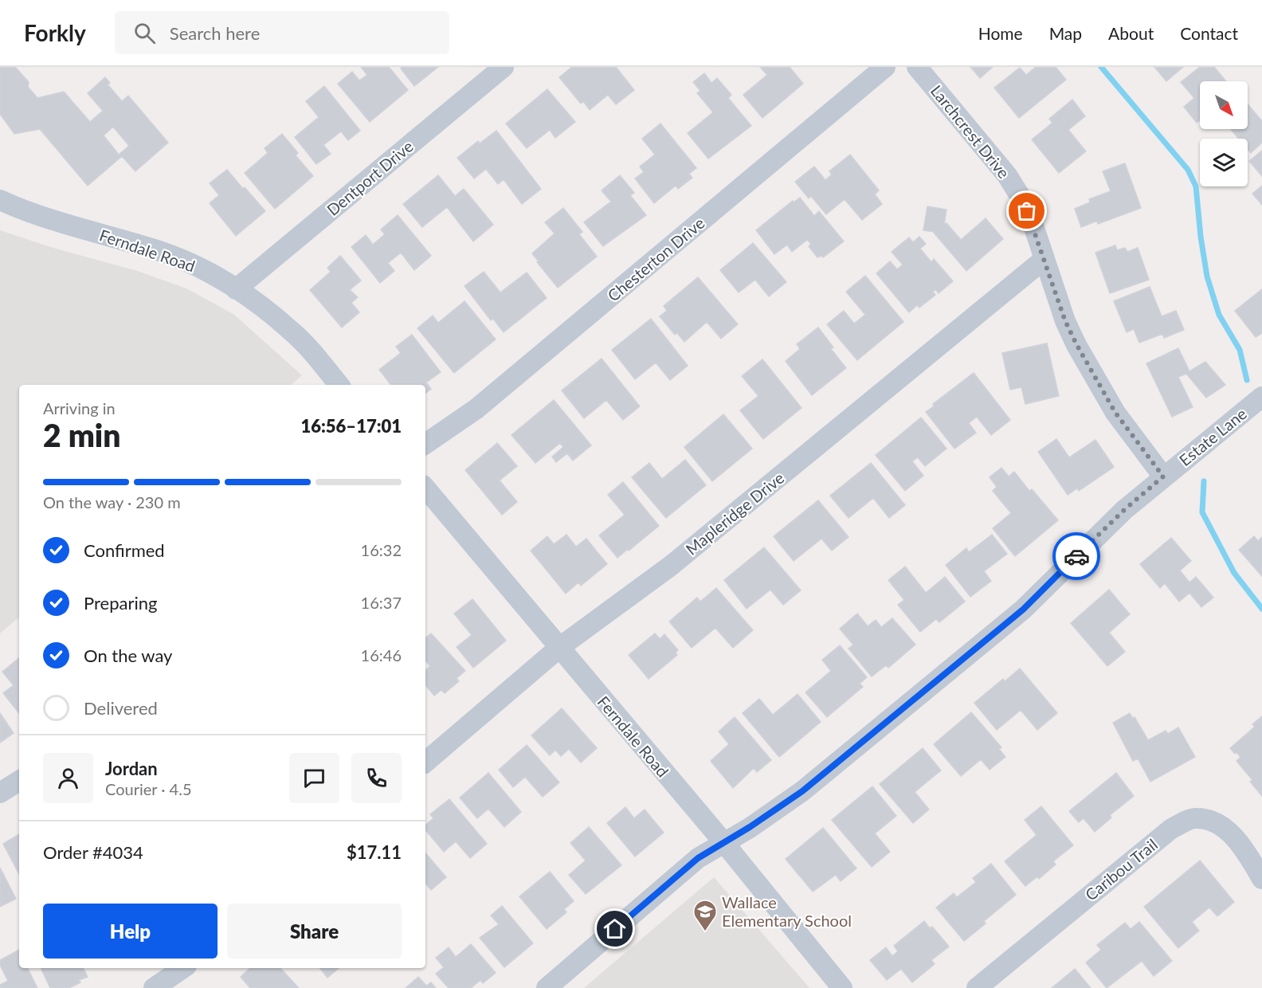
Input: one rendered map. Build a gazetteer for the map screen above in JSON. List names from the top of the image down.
{
  "streets": {
    "street": [
      "Larchcrest Drive",
      "Dentport Drive",
      "Ferndale Road",
      "Chesterton Drive",
      "Estate Lane",
      "Mapleridge Drive",
      "Caribou Trail"
    ]
  },
  "crossings": [
    ["Larchcrest Drive", "Estate Lane"],
    ["Larchcrest Drive", "Mapleridge Drive"],
    ["Dentport Drive", "Ferndale Road"],
    ["Ferndale Road", "Estate Lane"],
    ["Ferndale Road", "Mapleridge Drive"]
  ],
  "places": {
    "school or university": ["Wallace Elementary School"]
  },
  "north": "bottom right",
  "page": {
    "header": "Forkly",
    "search": "Search here",
    "nav": [
      "Home",
      "Map",
      "About",
      "Contact"
    ],
    "heading": ["2 min", "Arriving in", "16:56–17:01"],
    "panel": [
      "Jordan",
      "Courier · 4.5",
      "Order #4034",
      "$17.11"
    ],
    "bar": "On the way · 230 m",
    "list": [
      ["Confirmed", "16:32"],
      ["Preparing", "16:37"],
      ["On the way", "16:46"],
      "Delivered"
    ],
    "buttons": ["Help", "Share"]
  }
}
